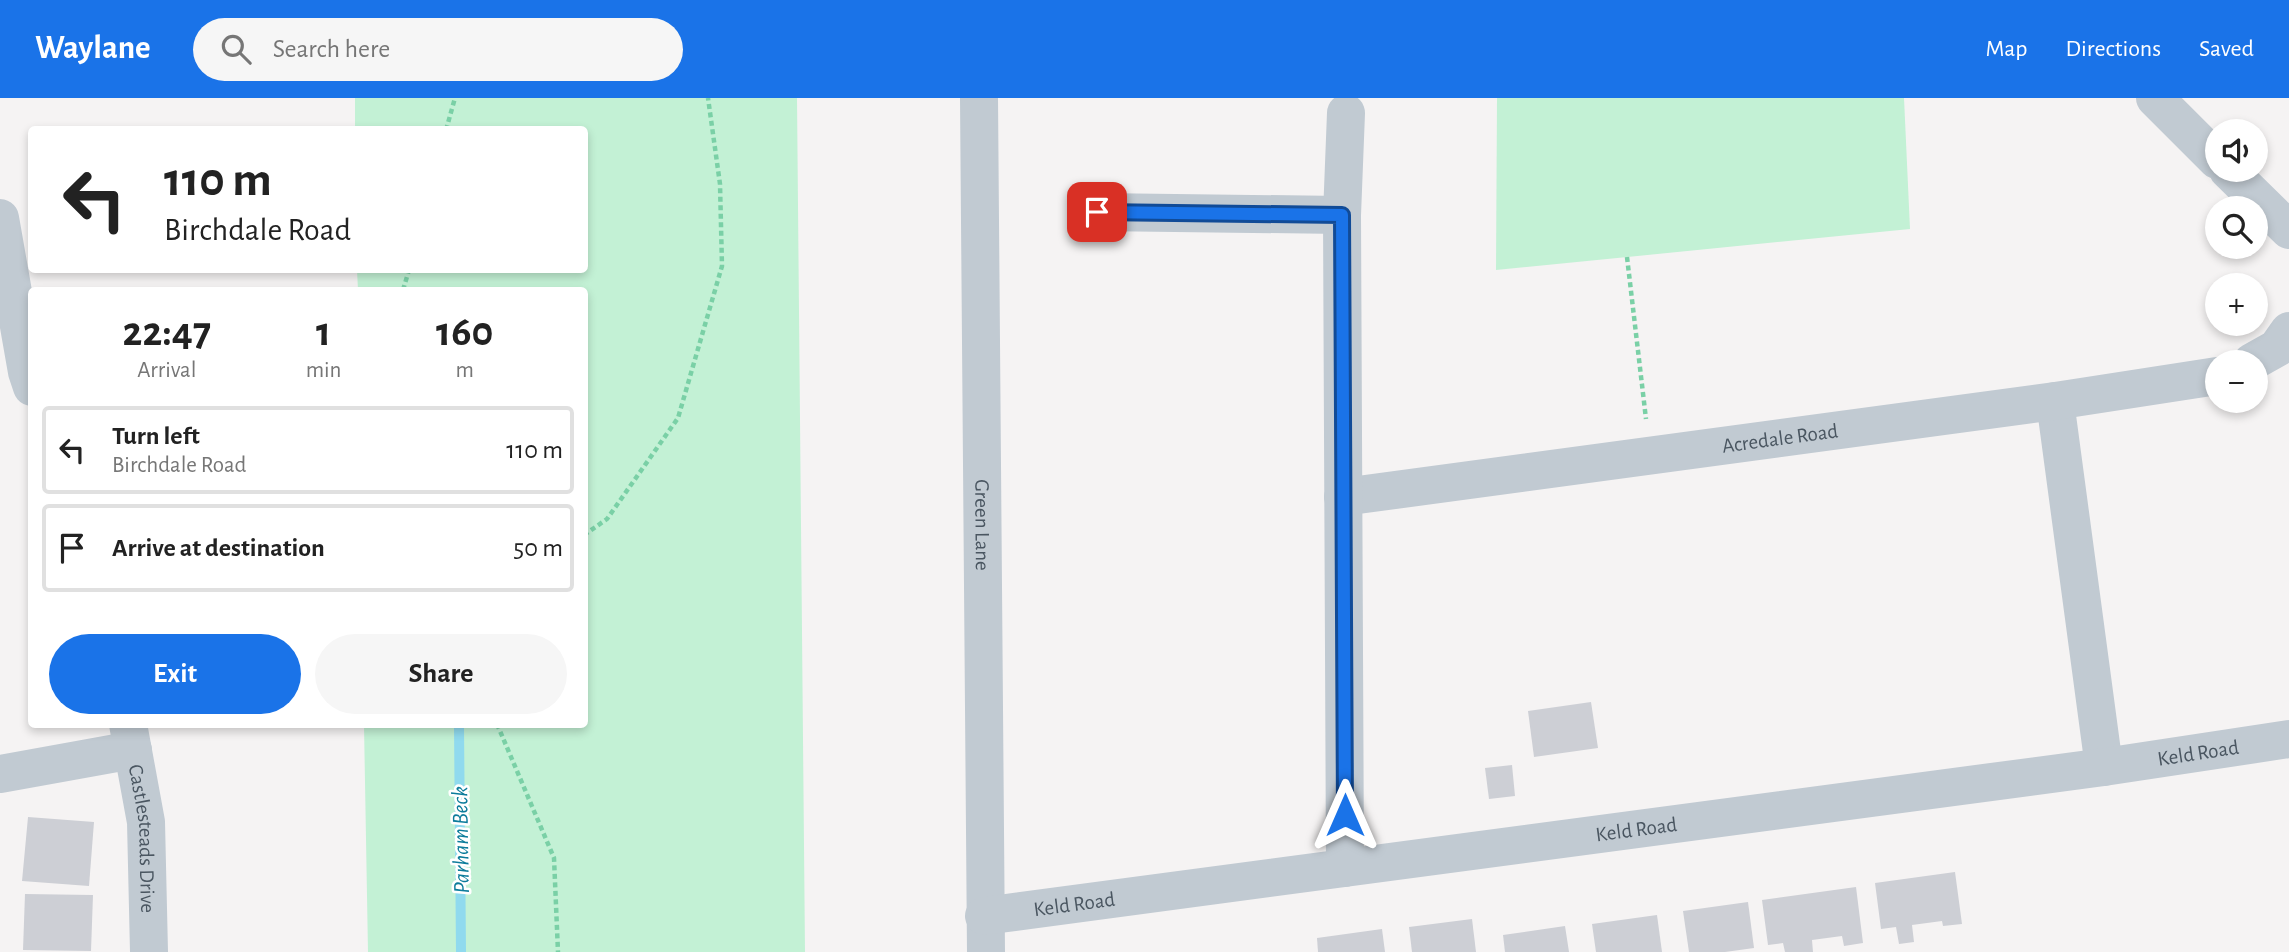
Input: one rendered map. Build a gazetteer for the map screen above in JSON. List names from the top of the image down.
{
  "streets": {
    "street": [
      "Acredale Road",
      "Green Lane",
      "Keld Road",
      "Castlesteads Drive"
    ]
  },
  "crossings": [
    ["Green Lane", "Keld Road"]
  ],
  "water": ["Parham Beck"],
  "page": {
    "header": "Waylane",
    "search": "Search here",
    "nav": ["Map", "Directions", "Saved"],
    "map_buttons": ["+", "−"],
    "turn": ["110 m", "Birchdale Road"],
    "eta": [
      "22:47",
      "Arrival",
      "1",
      "min",
      "160",
      "m"
    ],
    "list": [
      {
        "name": "Turn left",
        "note": "Birchdale Road",
        "value": "110 m"
      },
      {
        "name": "Arrive at destination",
        "value": "50 m"
      }
    ],
    "buttons": ["Exit", "Share"]
  }
}
